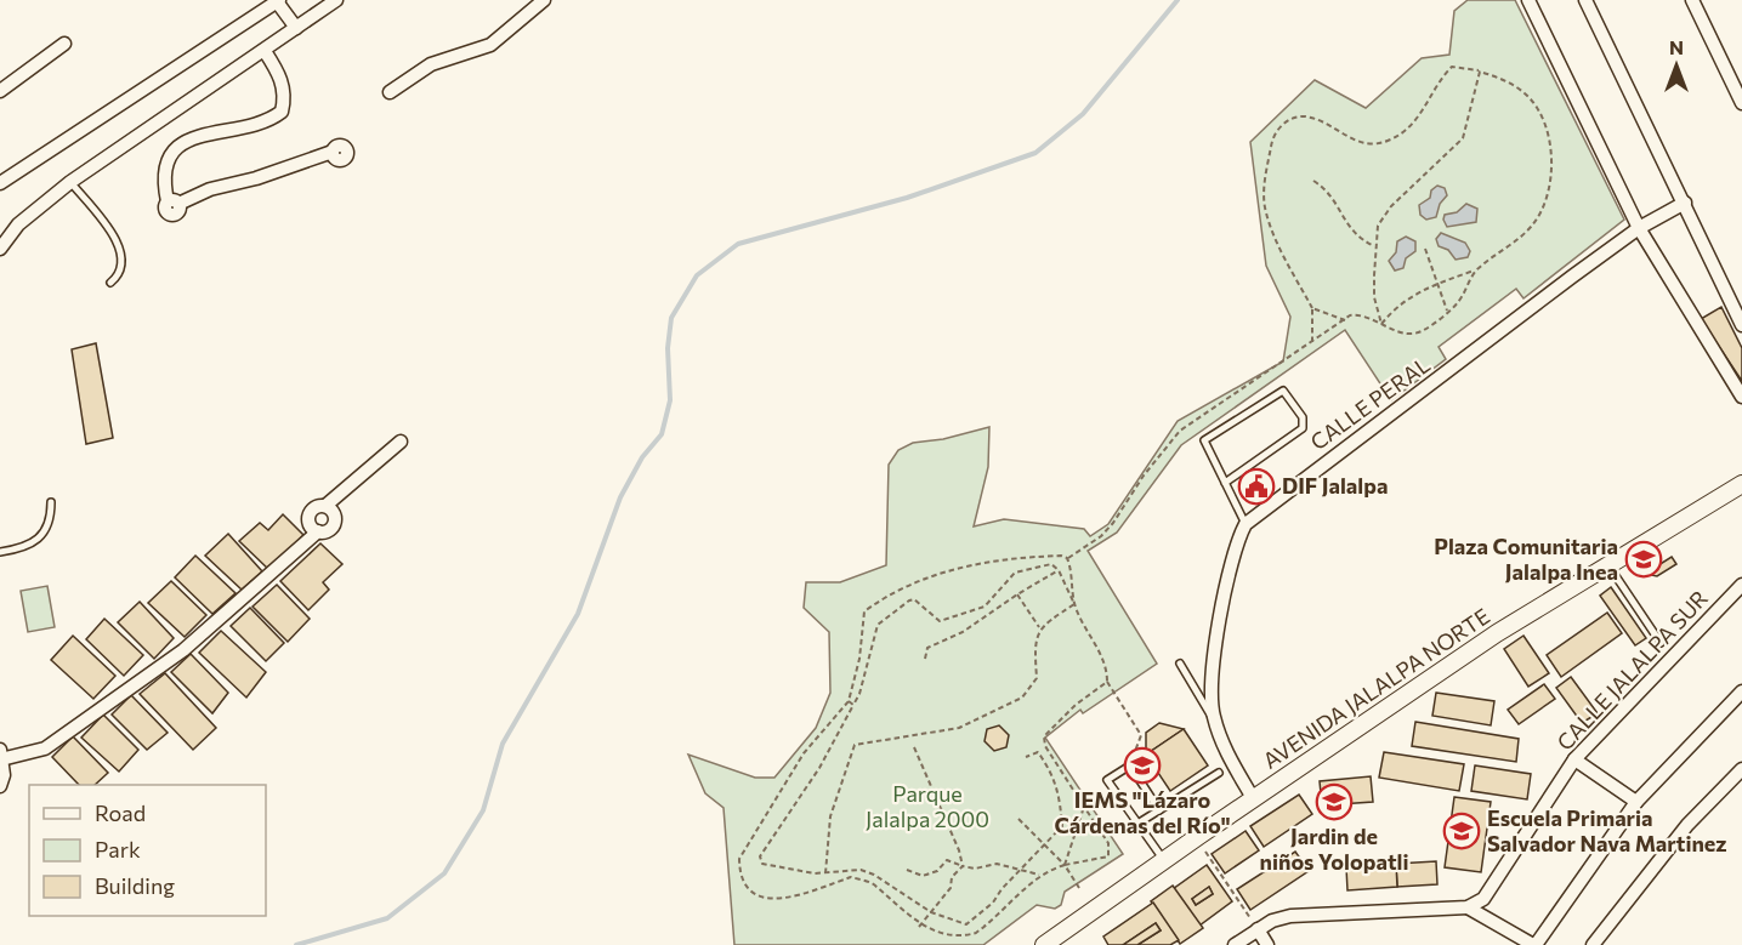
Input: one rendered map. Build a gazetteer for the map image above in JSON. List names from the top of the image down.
{
  "streets": {
    "street": ["CALLE PERAL", "CALLE JALALPA SUR", "AVENIDA JALALPA NORTE"]
  },
  "parks": ["Parque Jalalpa 2000"],
  "places": {
    "public building": ["DIF Jalalpa"],
    "school or university": [
      "Plaza Comunitaria Jalalpa Inea",
      "IEMS \"Lázaro Cárdenas del Río\"",
      "Jardin de niños Yolopatli",
      "Escuela Primaria Salvador Nava Martinez"
    ]
  },
  "legend": ["Road", "Park", "Building"],
  "north": "top"
}
